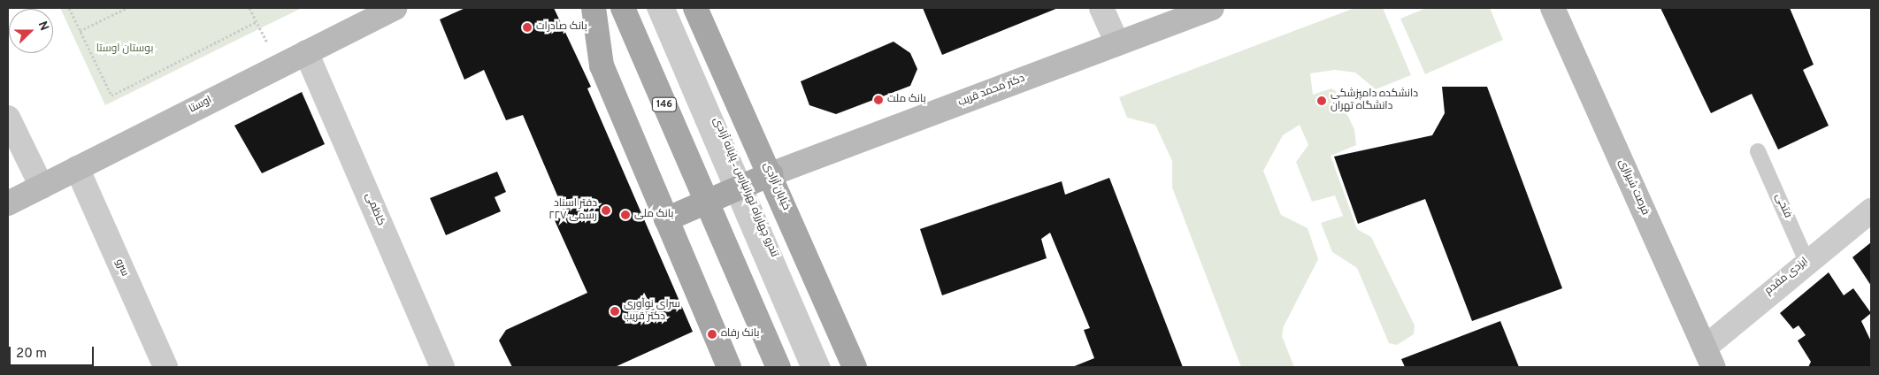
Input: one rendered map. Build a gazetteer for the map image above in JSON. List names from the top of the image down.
{
  "streets": {
    "main road": ["146", "خیابان آزادی"],
    "street": [
      "دکتر محمد قریب",
      "اوستا",
      "فرصت شیرازی",
      "کاظمی",
      "سرو",
      "ایزدی مقدم"
    ],
    "lane": ["تندرو چهارراه تهرانپارس ـ پایانه آزادی", "فتحی"]
  },
  "crossings": [
    ["دکتر محمد قریب", "خیابان آزادی"],
    ["اوستا", "کاظمی"],
    ["اوستا", "سرو"],
    ["فرصت شیرازی", "ایزدی مقدم"],
    ["فتحی", "ایزدی مقدم"]
  ],
  "parks": ["بوستان اوستا"],
  "places": [
    "بانک صادرات",
    "بانک ملت",
    "دانشکده دامپزشکی دانشگاه تهران",
    "دفتر اسناد رسمی ۲۲۷",
    "بانک ملی",
    "سرای نوآوری دکتر قریب",
    "بانک رفاه"
  ],
  "scale_bar": "20 m",
  "north": "right"
}
